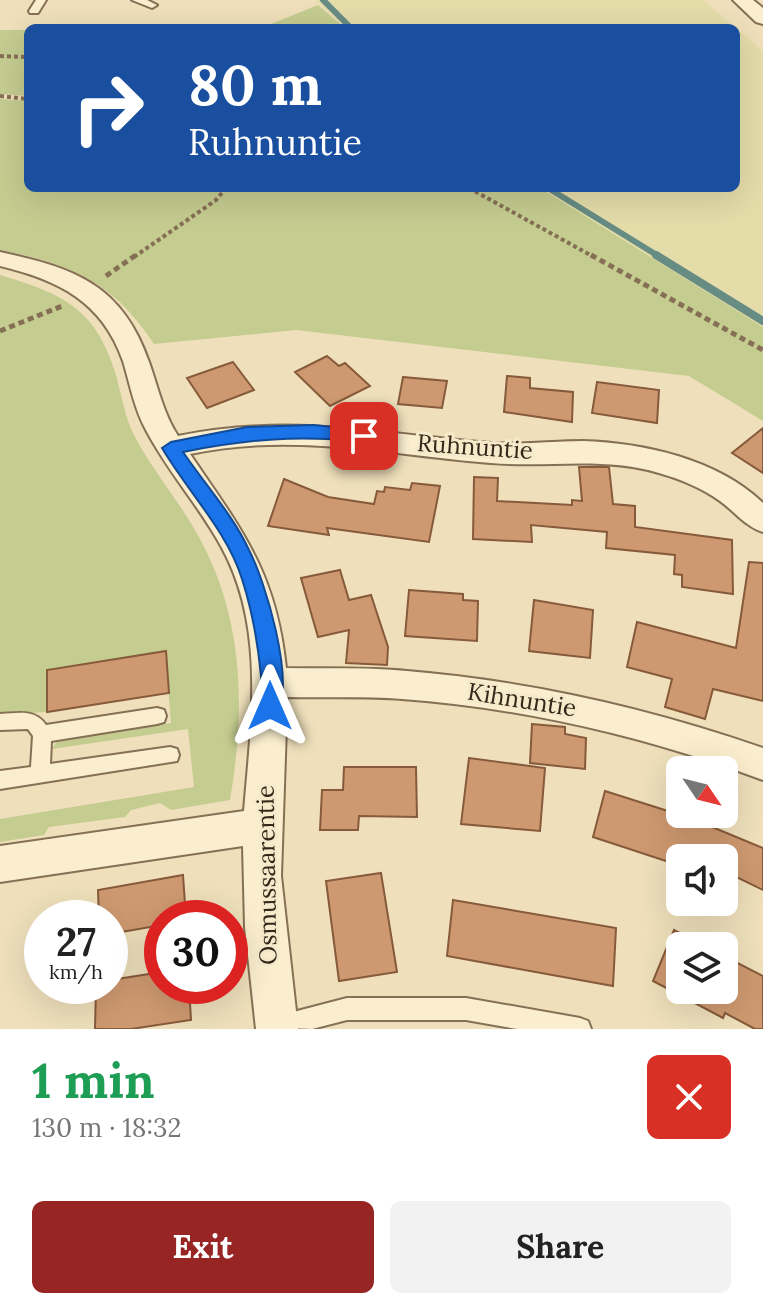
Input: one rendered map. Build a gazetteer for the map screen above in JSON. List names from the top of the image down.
{
  "streets": {
    "street": ["Ruhnuntie", "Kihnuntie", "Osmussaarentie"]
  },
  "crossings": [
    ["Ruhnuntie", "Osmussaarentie"],
    ["Kihnuntie", "Osmussaarentie"]
  ],
  "north": "bottom right",
  "page": {
    "turn": ["80 m", "Ruhnuntie"],
    "speed": "27 km/h",
    "limit": "30",
    "heading": ["1 min", "130 m · 18:32"],
    "buttons": ["Exit", "Share"]
  }
}
